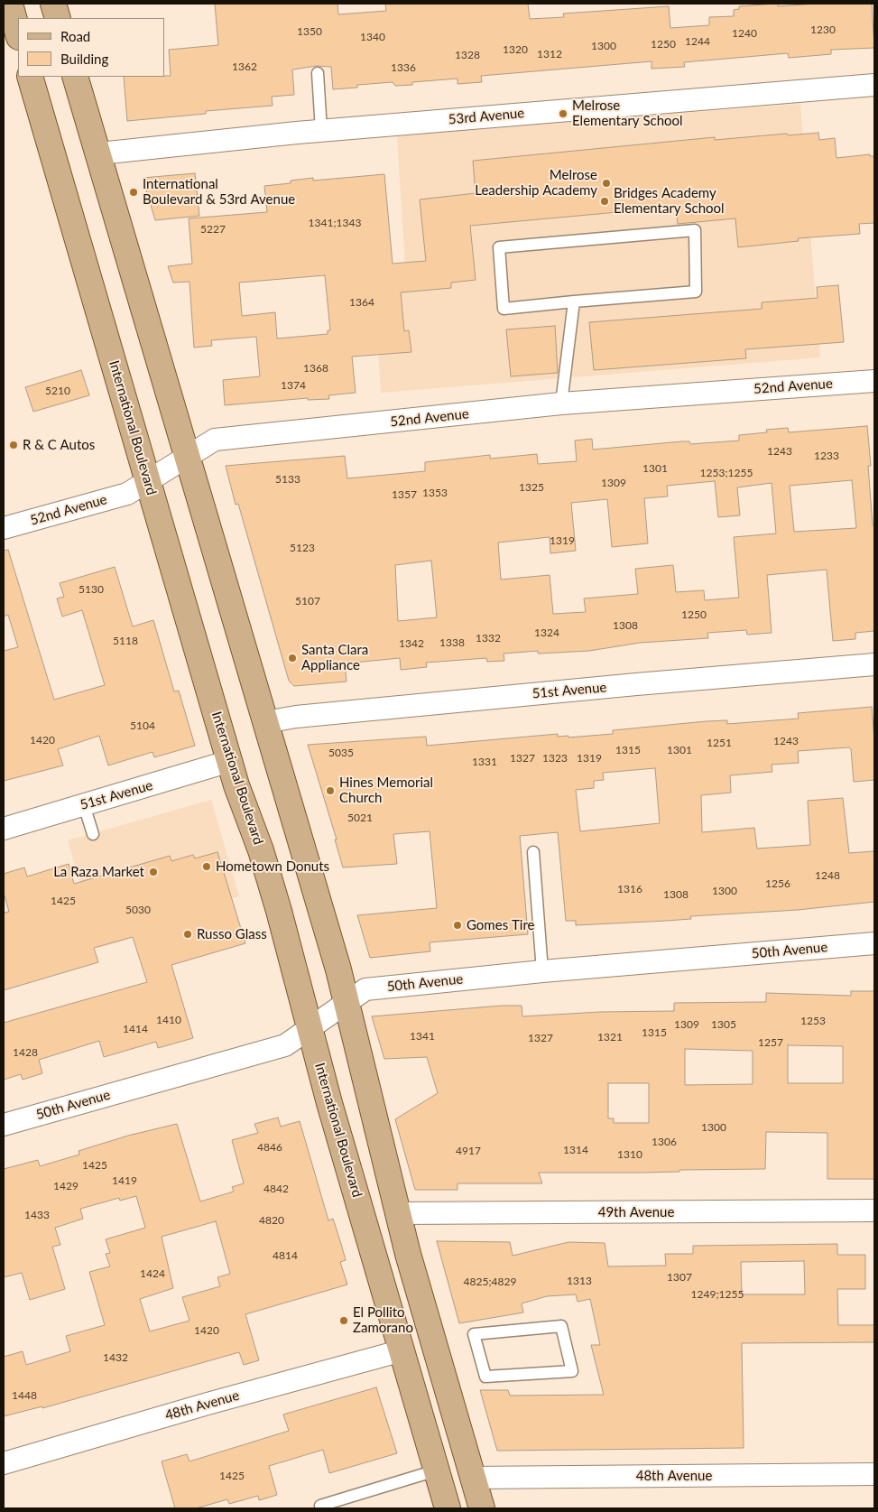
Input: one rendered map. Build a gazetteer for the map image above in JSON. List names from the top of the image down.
{
  "streets": {
    "main road": ["International Boulevard"],
    "street": [
      "53rd Avenue",
      "52nd Avenue",
      "51st Avenue",
      "50th Avenue",
      "49th Avenue",
      "48th Avenue"
    ]
  },
  "crossings": [
    ["52nd Avenue", "International Boulevard"],
    ["International Boulevard", "51st Avenue"],
    ["International Boulevard", "50th Avenue"],
    ["International Boulevard", "48th Avenue"]
  ],
  "places": [
    "Melrose Elementary School",
    "Melrose Leadership Academy",
    "International Boulevard & 53rd Avenue",
    "Bridges Academy Elementary School",
    "R & C Autos",
    "Santa Clara Appliance",
    "Hines Memorial Church",
    "Hometown Donuts",
    "La Raza Market",
    "Gomes Tire",
    "Russo Glass",
    "El Pollito Zamorano"
  ],
  "house_numbers": [
    "1230",
    "1350",
    "1240",
    "1340",
    "1244",
    "1250",
    "1300",
    "1320",
    "1312",
    "1328",
    "1362",
    "1336",
    "1341;1343",
    "5227",
    "1364",
    "1368",
    "1374",
    "5210",
    "1243",
    "1233",
    "1301",
    "1253;1255",
    "5133",
    "1309",
    "1325",
    "1353",
    "1357",
    "1319",
    "5123",
    "5130",
    "5107",
    "1250",
    "1308",
    "1324",
    "1332",
    "5118",
    "1338",
    "1342",
    "5104",
    "1420",
    "1243",
    "1251",
    "1315",
    "1301",
    "5035",
    "1327",
    "1323",
    "1319",
    "1331",
    "5021",
    "1248",
    "1256",
    "1316",
    "1300",
    "1308",
    "1425",
    "5030",
    "1410",
    "1253",
    "1309",
    "1305",
    "1414",
    "1315",
    "1341",
    "1321",
    "1327",
    "1257",
    "1428",
    "1300",
    "1306",
    "4846",
    "1314",
    "4917",
    "1310",
    "1425",
    "1419",
    "1429",
    "4842",
    "1433",
    "4820",
    "4814",
    "1424",
    "1307",
    "1313",
    "4825;4829",
    "1249;1255",
    "1420",
    "1432",
    "1448",
    "1425"
  ],
  "legend": ["Road", "Building"]
}
